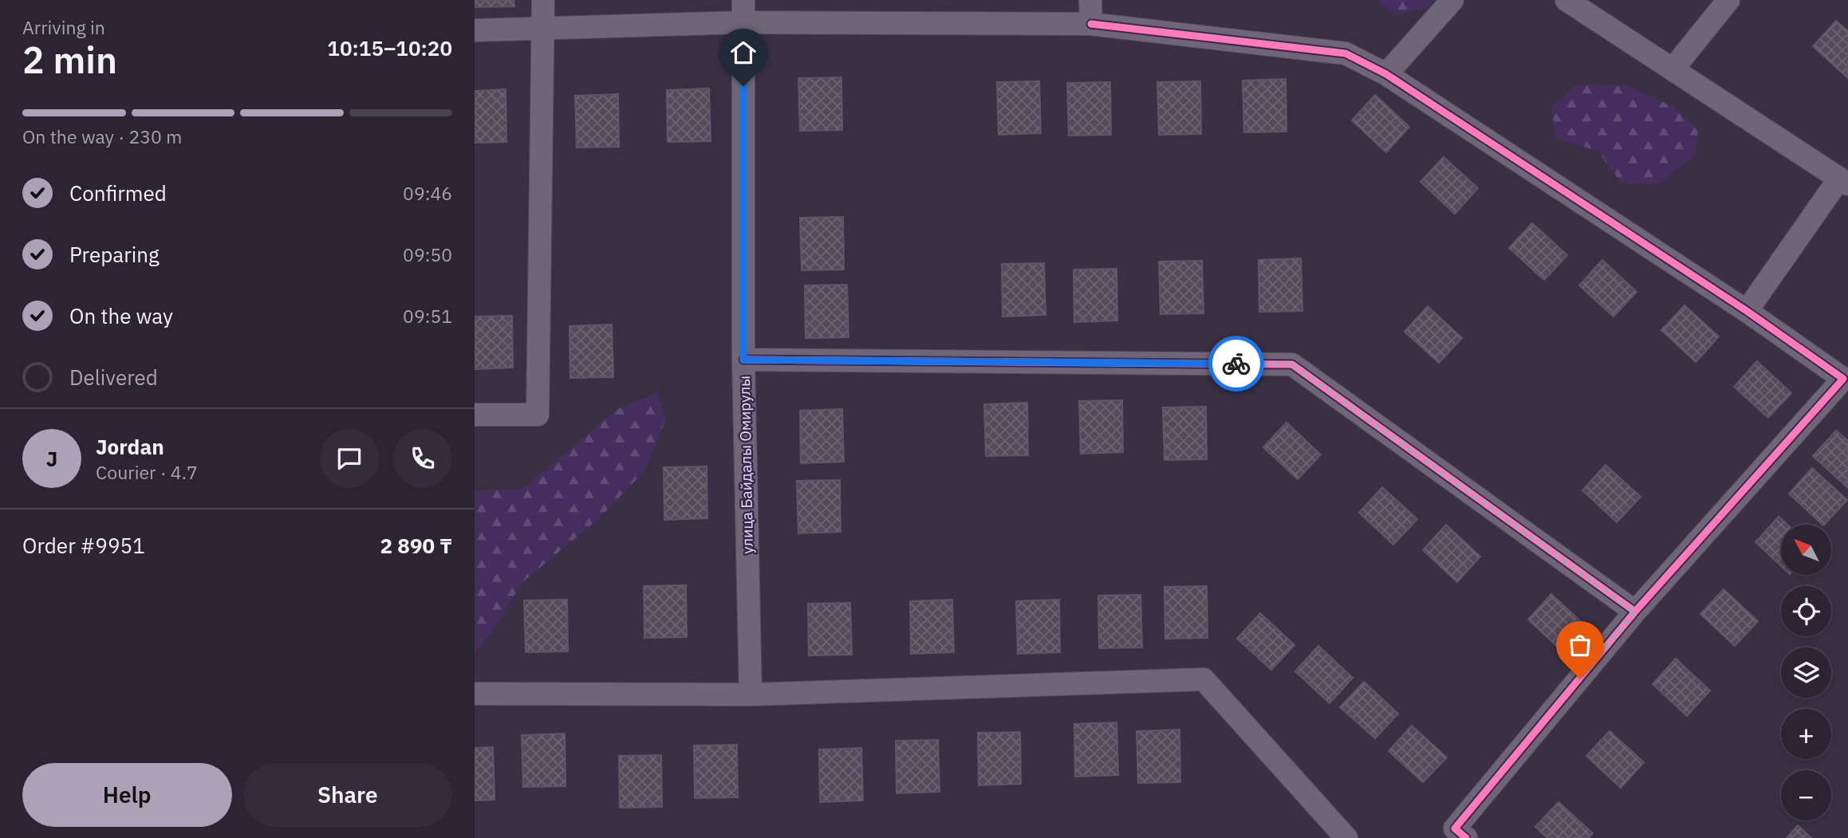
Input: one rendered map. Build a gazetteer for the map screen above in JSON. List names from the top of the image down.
{
  "streets": {
    "street": ["улица Байдалы Омирулы"]
  },
  "north": "top left",
  "page": {
    "heading": ["2 min", "Arriving in", "10:15–10:20"],
    "panel": [
      "Jordan",
      "Courier · 4.7",
      "Order #9951",
      "2 890 ₸"
    ],
    "bar": "On the way · 230 m",
    "list": [
      ["Confirmed", "09:46"],
      ["Preparing", "09:50"],
      ["On the way", "09:51"],
      "Delivered"
    ],
    "round": "J",
    "map_buttons": ["+", "−"],
    "buttons": ["Help", "Share"]
  }
}
